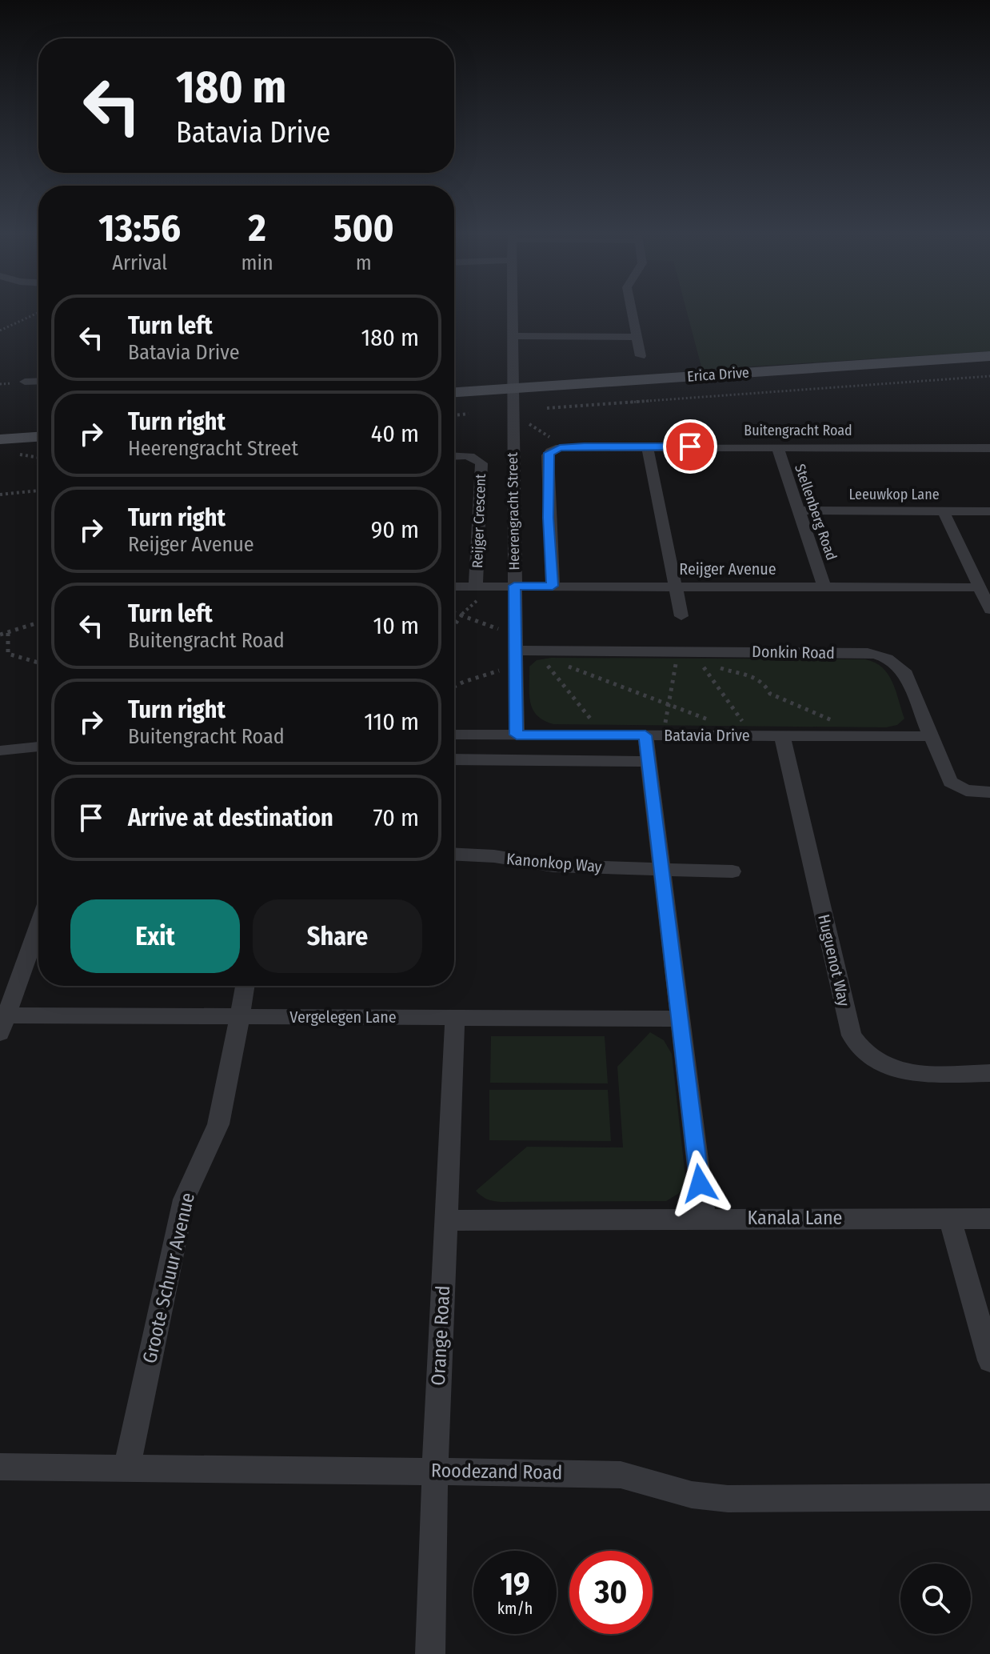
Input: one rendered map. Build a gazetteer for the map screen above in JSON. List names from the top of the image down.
{
  "streets": {
    "main road": ["Erica Drive"],
    "street": [
      "Buitengracht Road",
      "Leeuwkop Lane",
      "Heerengracht Street",
      "Stellenberg Road",
      "Reijger Crescent",
      "Reijger Avenue",
      "Donkin Road",
      "Batavia Drive",
      "Kanonkop Way",
      "Huguenot Way",
      "Vergelegen Lane",
      "Kanala Lane",
      "Groote Schuur Avenue",
      "Orange Road",
      "Roodezand Road"
    ]
  },
  "crossings": [
    ["Erica Drive", "Heerengracht Street"],
    ["Buitengracht Road", "Stellenberg Road"],
    ["Buitengracht Road", "Reijger Avenue"],
    ["Leeuwkop Lane", "Stellenberg Road"],
    ["Heerengracht Street", "Reijger Avenue"],
    ["Heerengracht Street", "Donkin Road"],
    ["Heerengracht Street", "Batavia Drive"],
    ["Stellenberg Road", "Reijger Avenue"],
    ["Reijger Crescent", "Reijger Avenue"],
    ["Donkin Road", "Batavia Drive"],
    ["Batavia Drive", "Huguenot Way"],
    ["Vergelegen Lane", "Groote Schuur Avenue"],
    ["Vergelegen Lane", "Orange Road"],
    ["Kanala Lane", "Orange Road"],
    ["Groote Schuur Avenue", "Roodezand Road"],
    ["Orange Road", "Roodezand Road"]
  ],
  "page": {
    "turn": ["180 m", "Batavia Drive"],
    "eta": [
      "13:56",
      "Arrival",
      "2",
      "min",
      "500",
      "m"
    ],
    "list": [
      {
        "name": "Turn left",
        "note": "Batavia Drive",
        "value": "180 m"
      },
      {
        "name": "Turn right",
        "note": "Heerengracht Street",
        "value": "40 m"
      },
      {
        "name": "Turn right",
        "note": "Reijger Avenue",
        "value": "90 m"
      },
      {
        "name": "Turn left",
        "note": "Buitengracht Road",
        "value": "10 m"
      },
      {
        "name": "Turn right",
        "note": "Buitengracht Road",
        "value": "110 m"
      },
      {
        "name": "Arrive at destination",
        "value": "70 m"
      }
    ],
    "buttons": ["Exit", "Share"],
    "speed": "19 km/h",
    "limit": "30"
  }
}
